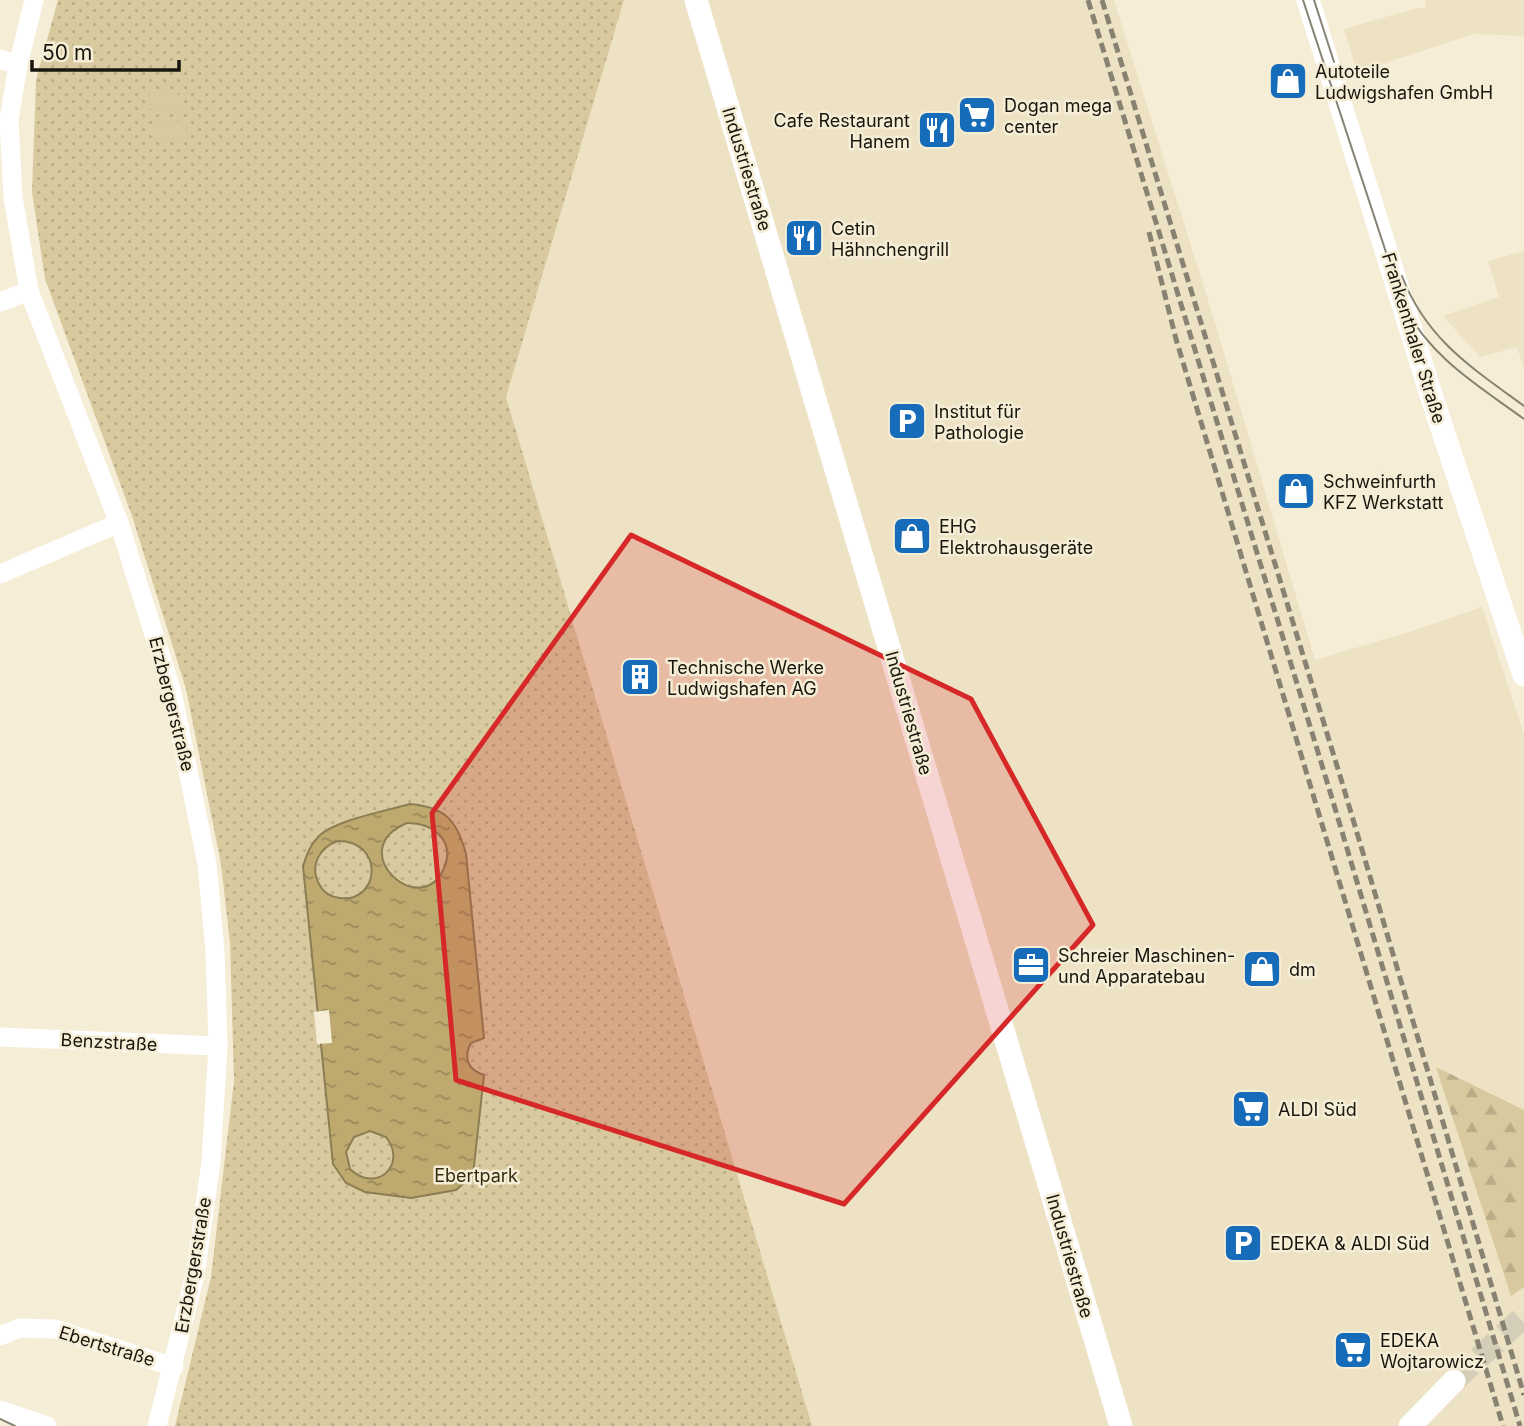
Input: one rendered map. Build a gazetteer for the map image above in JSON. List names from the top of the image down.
{
  "streets": {
    "street": [
      "Industriestraße",
      "Frankenthaler Straße",
      "Erzbergerstraße",
      "Benzstraße",
      "Ebertstraße"
    ]
  },
  "crossings": [
    ["Erzbergerstraße", "Benzstraße"],
    ["Erzbergerstraße", "Ebertstraße"]
  ],
  "parks": ["Ebertpark"],
  "places": {
    "shop": [
      "Autoteile Ludwigshafen GmbH",
      "Schweinfurth KFZ Werkstatt",
      "EHG Elektrohausgeräte",
      "dm"
    ],
    "supermarket": ["Dogan mega center", "ALDI Süd", "EDEKA Wojtarowicz"],
    "restaurant": ["Cafe Restaurant Hanem", "Cetin Hähnchengrill"],
    "parking": ["Institut für Pathologie", "EDEKA & ALDI Süd"],
    "building": ["Technische Werke Ludwigshafen AG"],
    "office": ["Schreier Maschinen- und Apparatebau"]
  },
  "scale_bar": "50 m"
}
